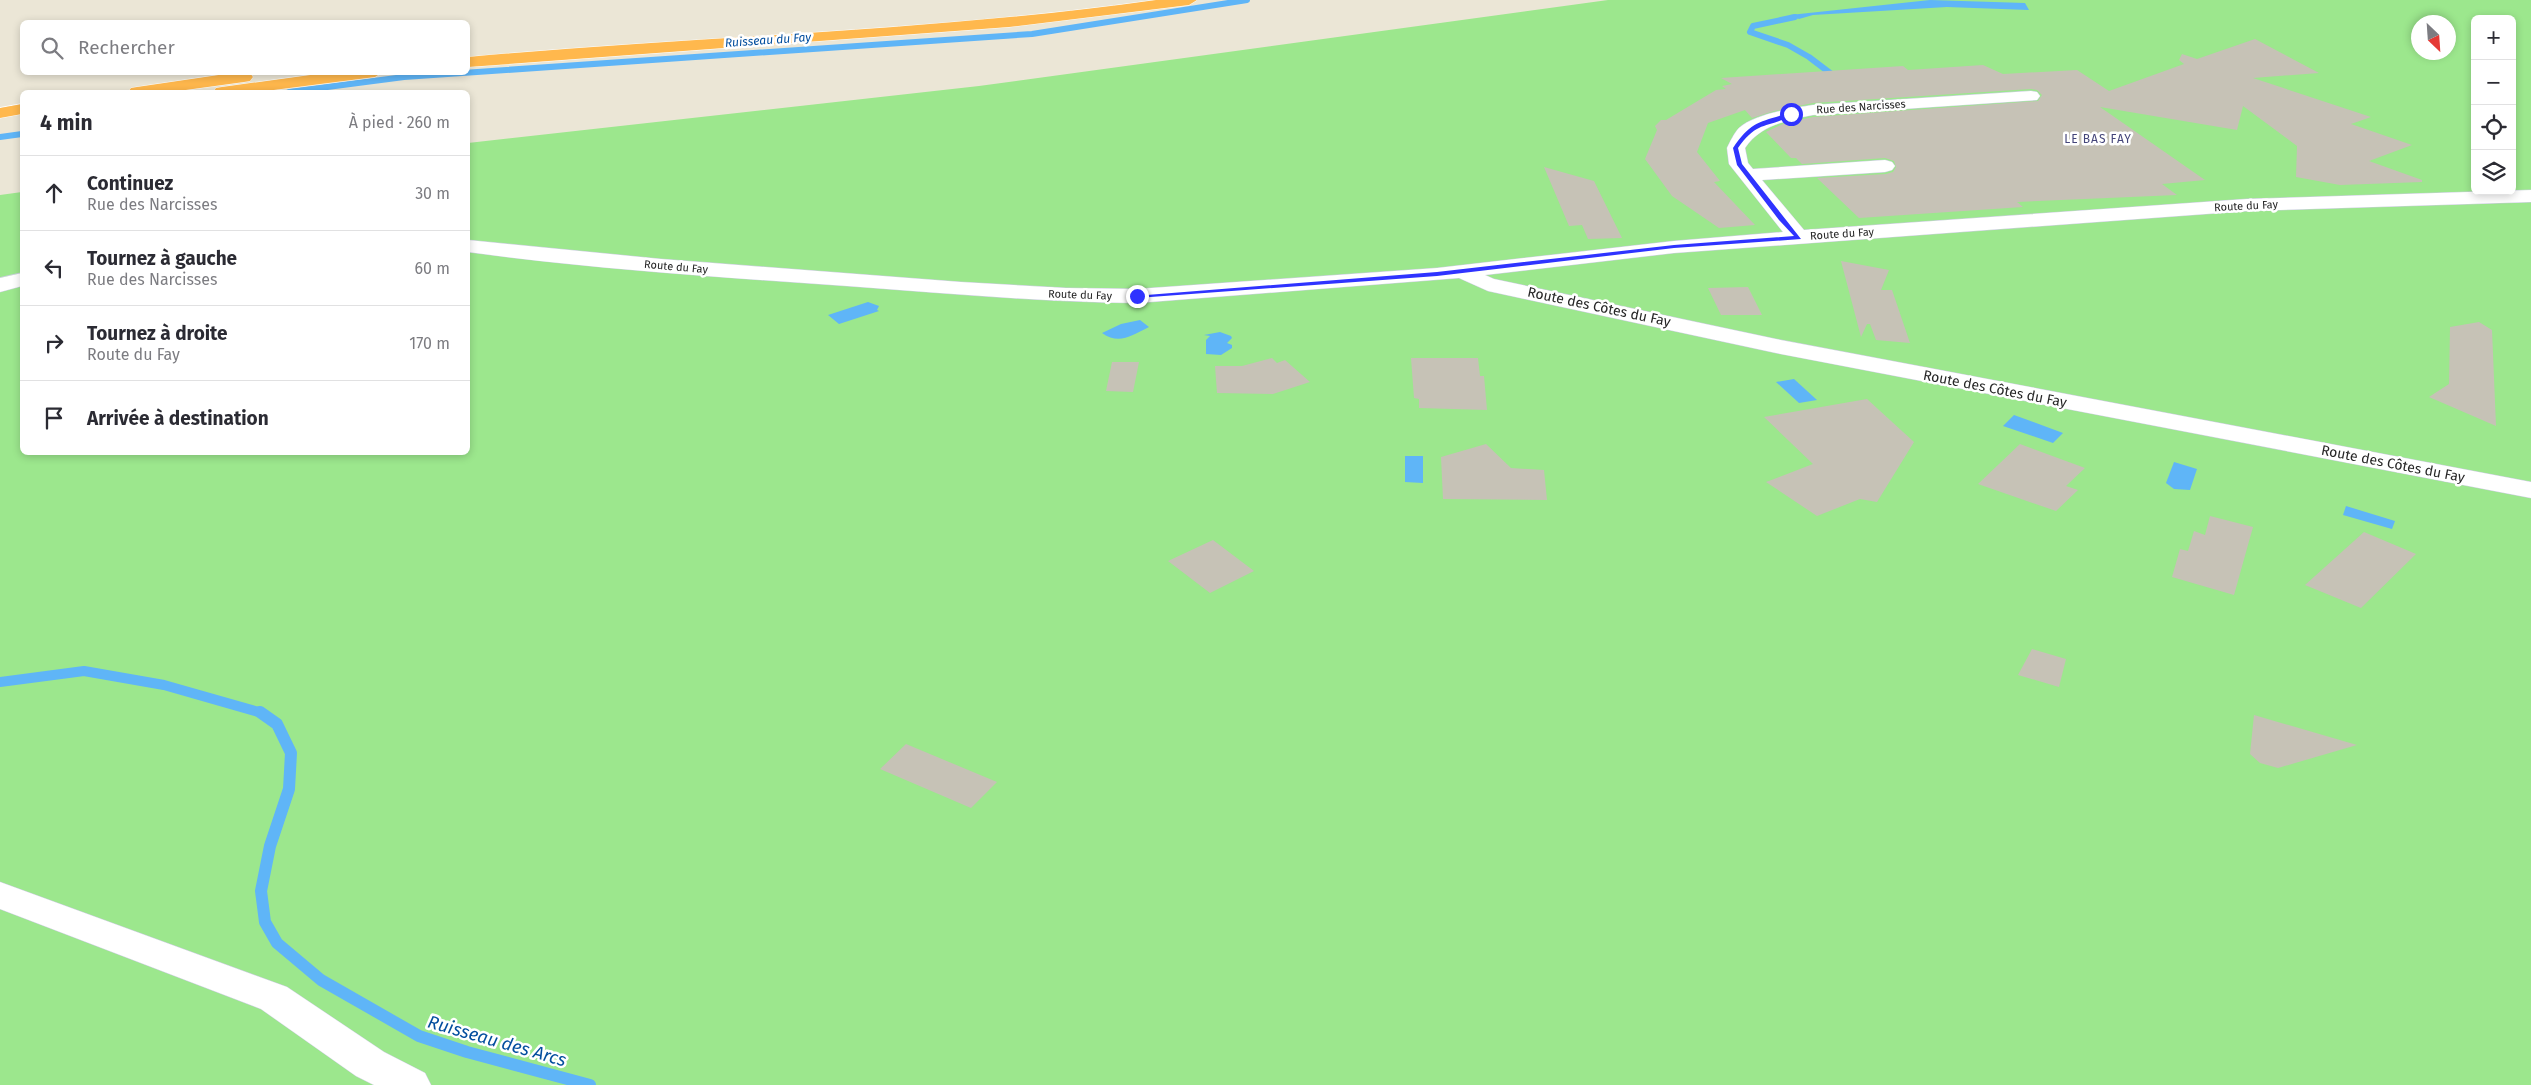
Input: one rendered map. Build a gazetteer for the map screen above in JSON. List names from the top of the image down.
{
  "streets": {
    "street": ["Rue des Narcisses", "Route du Fay", "Route des Côtes du Fay"]
  },
  "crossings": [
    ["Rue des Narcisses", "Route du Fay"],
    ["Route du Fay", "Route des Côtes du Fay"]
  ],
  "districts": ["LE BAS FAY"],
  "water": ["Ruisseau du Fay", "Ruisseau des Arcs"],
  "north": "bottom right",
  "page": {
    "map_buttons": ["+", "−"],
    "search": "Rechercher",
    "heading": ["4 min", "À pied · 260 m"],
    "list": [
      ["Continuez", "Rue des Narcisses", "30 m"],
      ["Tournez à gauche", "Rue des Narcisses", "60 m"],
      ["Tournez à droite", "Route du Fay", "170 m"],
      "Arrivée à destination"
    ]
  }
}
